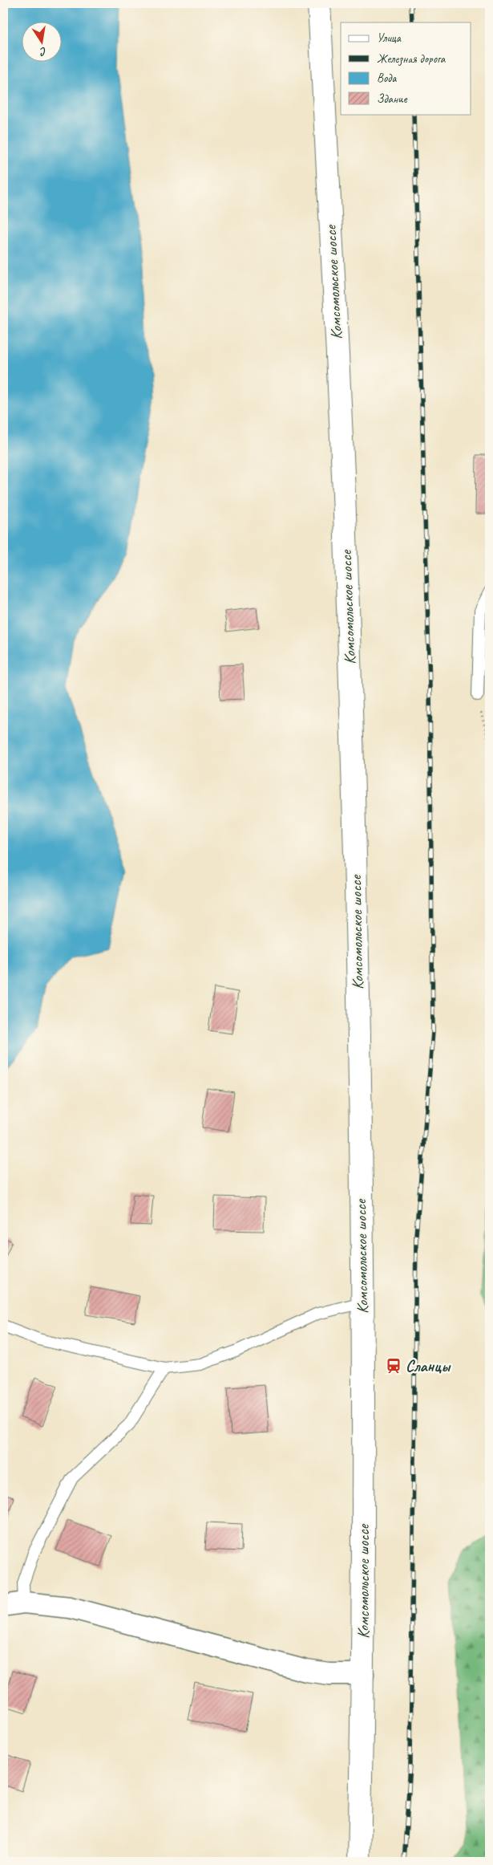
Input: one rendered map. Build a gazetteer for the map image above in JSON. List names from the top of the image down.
{
  "streets": {
    "main road": ["Комсомольское шоссе"]
  },
  "places": {
    "station": ["Сланцы"]
  },
  "legend": [
    "Улица",
    "Железная дорога",
    "Вода",
    "Здание"
  ],
  "north": "bottom"
}
